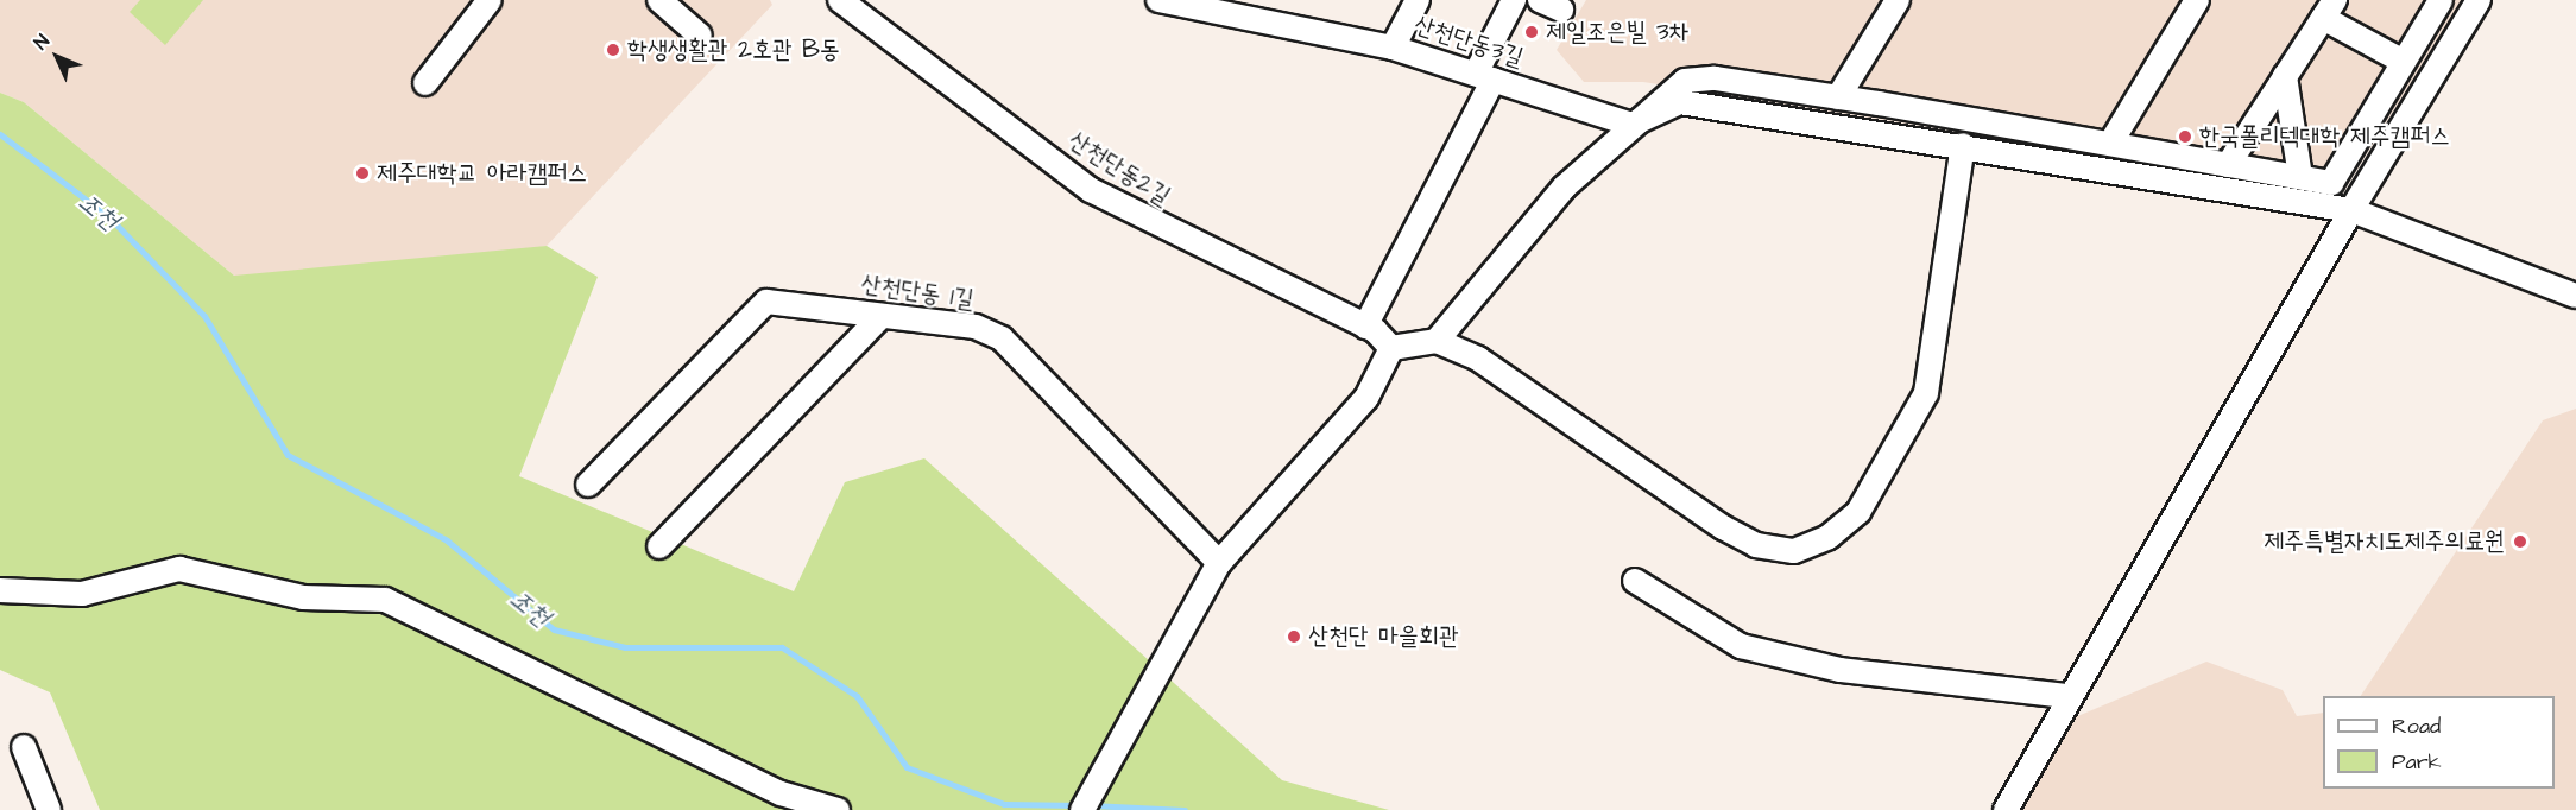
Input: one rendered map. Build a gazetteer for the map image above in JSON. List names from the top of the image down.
{
  "streets": {
    "street": ["산천단동3길", "산천단동2길", "산천단동 1길"]
  },
  "water": ["조천"],
  "places": [
    "제일조은빌 3차",
    "학생생활관 2호관 B동",
    "한국폴리텍대학 제주캠퍼스",
    "제주대학교 아라캠퍼스",
    "제주특별자치도제주의료원",
    "산천단 마을회관"
  ],
  "legend": ["Road", "Park"],
  "north": "top left"
}
